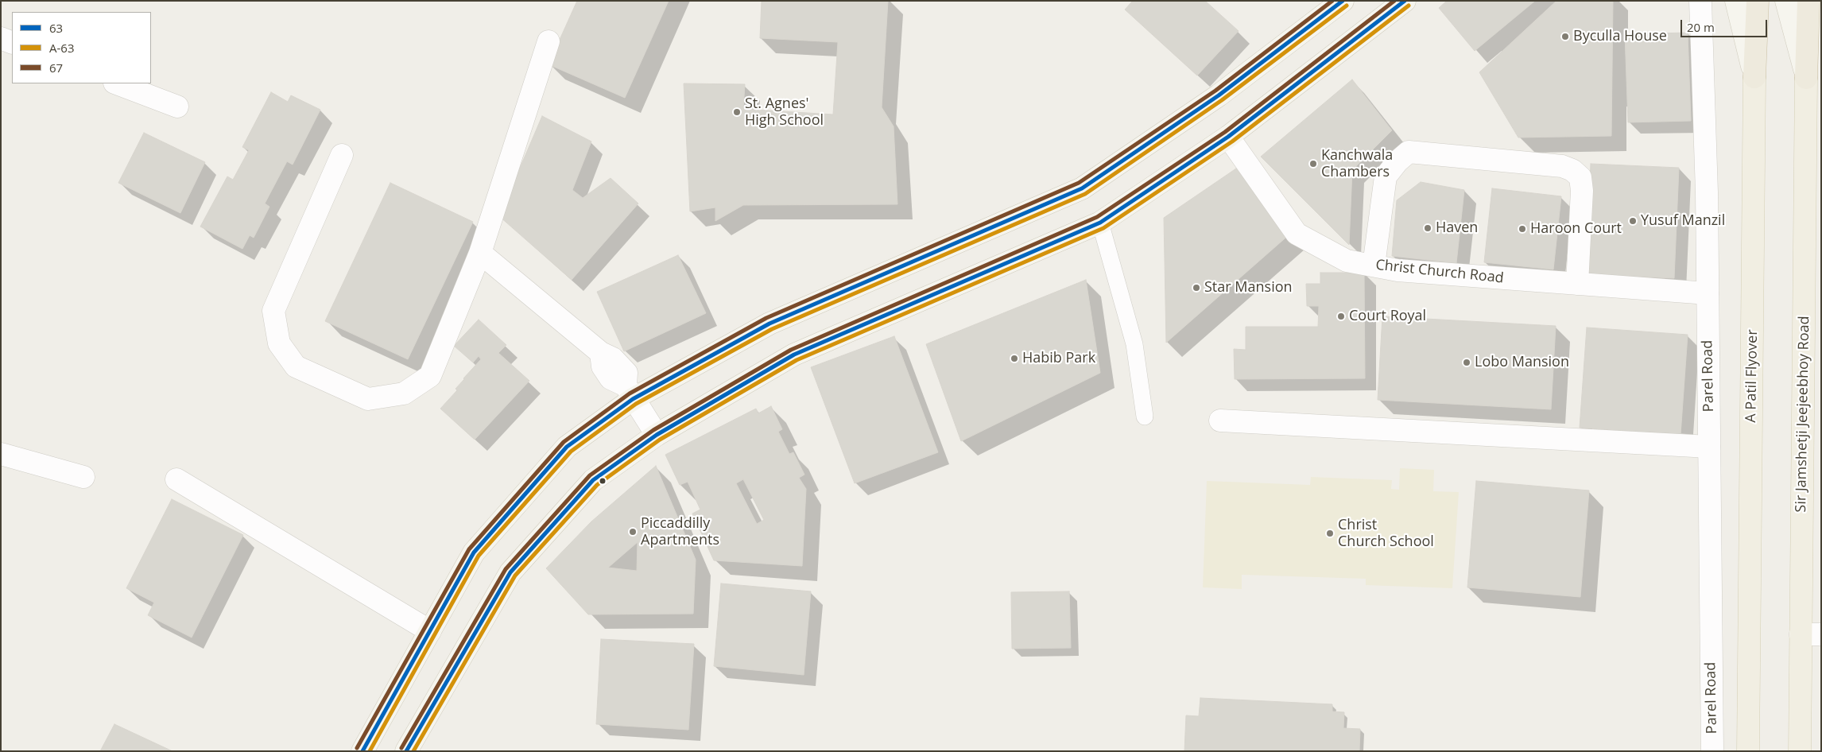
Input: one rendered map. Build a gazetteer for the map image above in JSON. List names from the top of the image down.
{
  "streets": {
    "highway": ["A Patil Flyover"],
    "main road": ["Sir Jamshetji Jeejeebhoy Road"],
    "street": ["Christ Church Road", "Parel Road"]
  },
  "crossings": [
    ["Christ Church Road", "Parel Road"]
  ],
  "places": [
    "Byculla House",
    "St. Agnes' High School",
    "Kanchwala Chambers",
    "Yusuf Manzil",
    "Haven",
    "Haroon Court",
    "Star Mansion",
    "Court Royal",
    "Habib Park",
    "Lobo Mansion",
    "Piccaddilly Apartments",
    "Christ Church School"
  ],
  "lines": ["transit line 63", "transit line 67", "transit line A-63"],
  "legend": ["63", "A-63", "67"],
  "scale_bar": "20 m"
}
